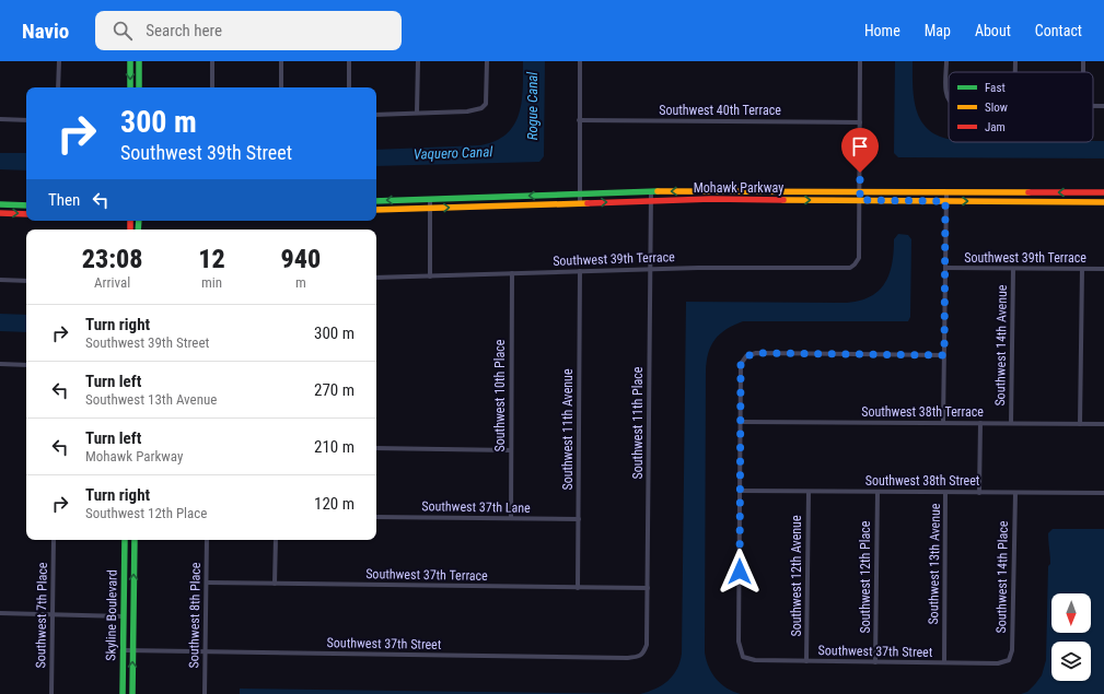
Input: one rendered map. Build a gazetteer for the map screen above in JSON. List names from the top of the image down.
{
  "streets": {
    "street": [
      "Southwest 40th Terrace",
      "Mohawk Parkway",
      "Southwest 39th Terrace",
      "Southwest 14th Avenue",
      "Southwest 10th Place",
      "Southwest 38th Terrace",
      "Southwest 11th Place",
      "Southwest 11th Avenue",
      "Southwest 38th Street",
      "Southwest 37th Lane",
      "Southwest 13th Avenue",
      "Southwest 37th Terrace",
      "Southwest 12th Avenue",
      "Southwest 12th Place",
      "Southwest 14th Place",
      "Southwest 7th Place",
      "Skyline Boulevard",
      "Southwest 8th Place",
      "Southwest 37th Street"
    ]
  },
  "crossings": [
    ["Mohawk Parkway", "Southwest 39th Terrace"],
    ["Mohawk Parkway", "Southwest 11th Place"],
    ["Southwest 39th Terrace", "Southwest 14th Avenue"],
    ["Southwest 39th Terrace", "Southwest 10th Place"],
    ["Southwest 39th Terrace", "Southwest 11th Place"],
    ["Southwest 39th Terrace", "Southwest 11th Avenue"],
    ["Southwest 14th Avenue", "Southwest 38th Terrace"],
    ["Southwest 10th Place", "Southwest 37th Lane"],
    ["Southwest 11th Place", "Southwest 37th Terrace"],
    ["Southwest 11th Place", "Southwest 37th Street"],
    ["Southwest 11th Avenue", "Southwest 37th Lane"],
    ["Southwest 11th Avenue", "Southwest 37th Terrace"],
    ["Southwest 38th Street", "Southwest 13th Avenue"],
    ["Southwest 38th Street", "Southwest 12th Avenue"],
    ["Southwest 38th Street", "Southwest 12th Place"],
    ["Southwest 38th Street", "Southwest 14th Place"],
    ["Southwest 38th Street", "Southwest 37th Street"],
    ["Southwest 13th Avenue", "Southwest 37th Street"],
    ["Southwest 37th Terrace", "Southwest 8th Place"],
    ["Southwest 12th Avenue", "Southwest 37th Street"],
    ["Southwest 12th Place", "Southwest 37th Street"],
    ["Southwest 14th Place", "Southwest 37th Street"],
    ["Skyline Boulevard", "Southwest 37th Street"],
    ["Southwest 8th Place", "Southwest 37th Street"]
  ],
  "water": ["Rogue Canal", "Vaquero Canal"],
  "legend": ["Fast", "Slow", "Jam"],
  "north": "bottom",
  "page": {
    "header": "Navio",
    "search": "Search here",
    "nav": [
      "Home",
      "Map",
      "About",
      "Contact"
    ],
    "turn": ["300 m", "Southwest 39th Street"],
    "then": "Then",
    "eta": [
      "23:08",
      "Arrival",
      "12",
      "min",
      "940",
      "m"
    ],
    "list": [
      {
        "name": "Turn right",
        "note": "Southwest 39th Street",
        "value": "300 m"
      },
      {
        "name": "Turn left",
        "note": "Southwest 13th Avenue",
        "value": "270 m"
      },
      {
        "name": "Turn left",
        "note": "Mohawk Parkway",
        "value": "210 m"
      },
      {
        "name": "Turn right",
        "note": "Southwest 12th Place",
        "value": "120 m"
      }
    ]
  }
}
